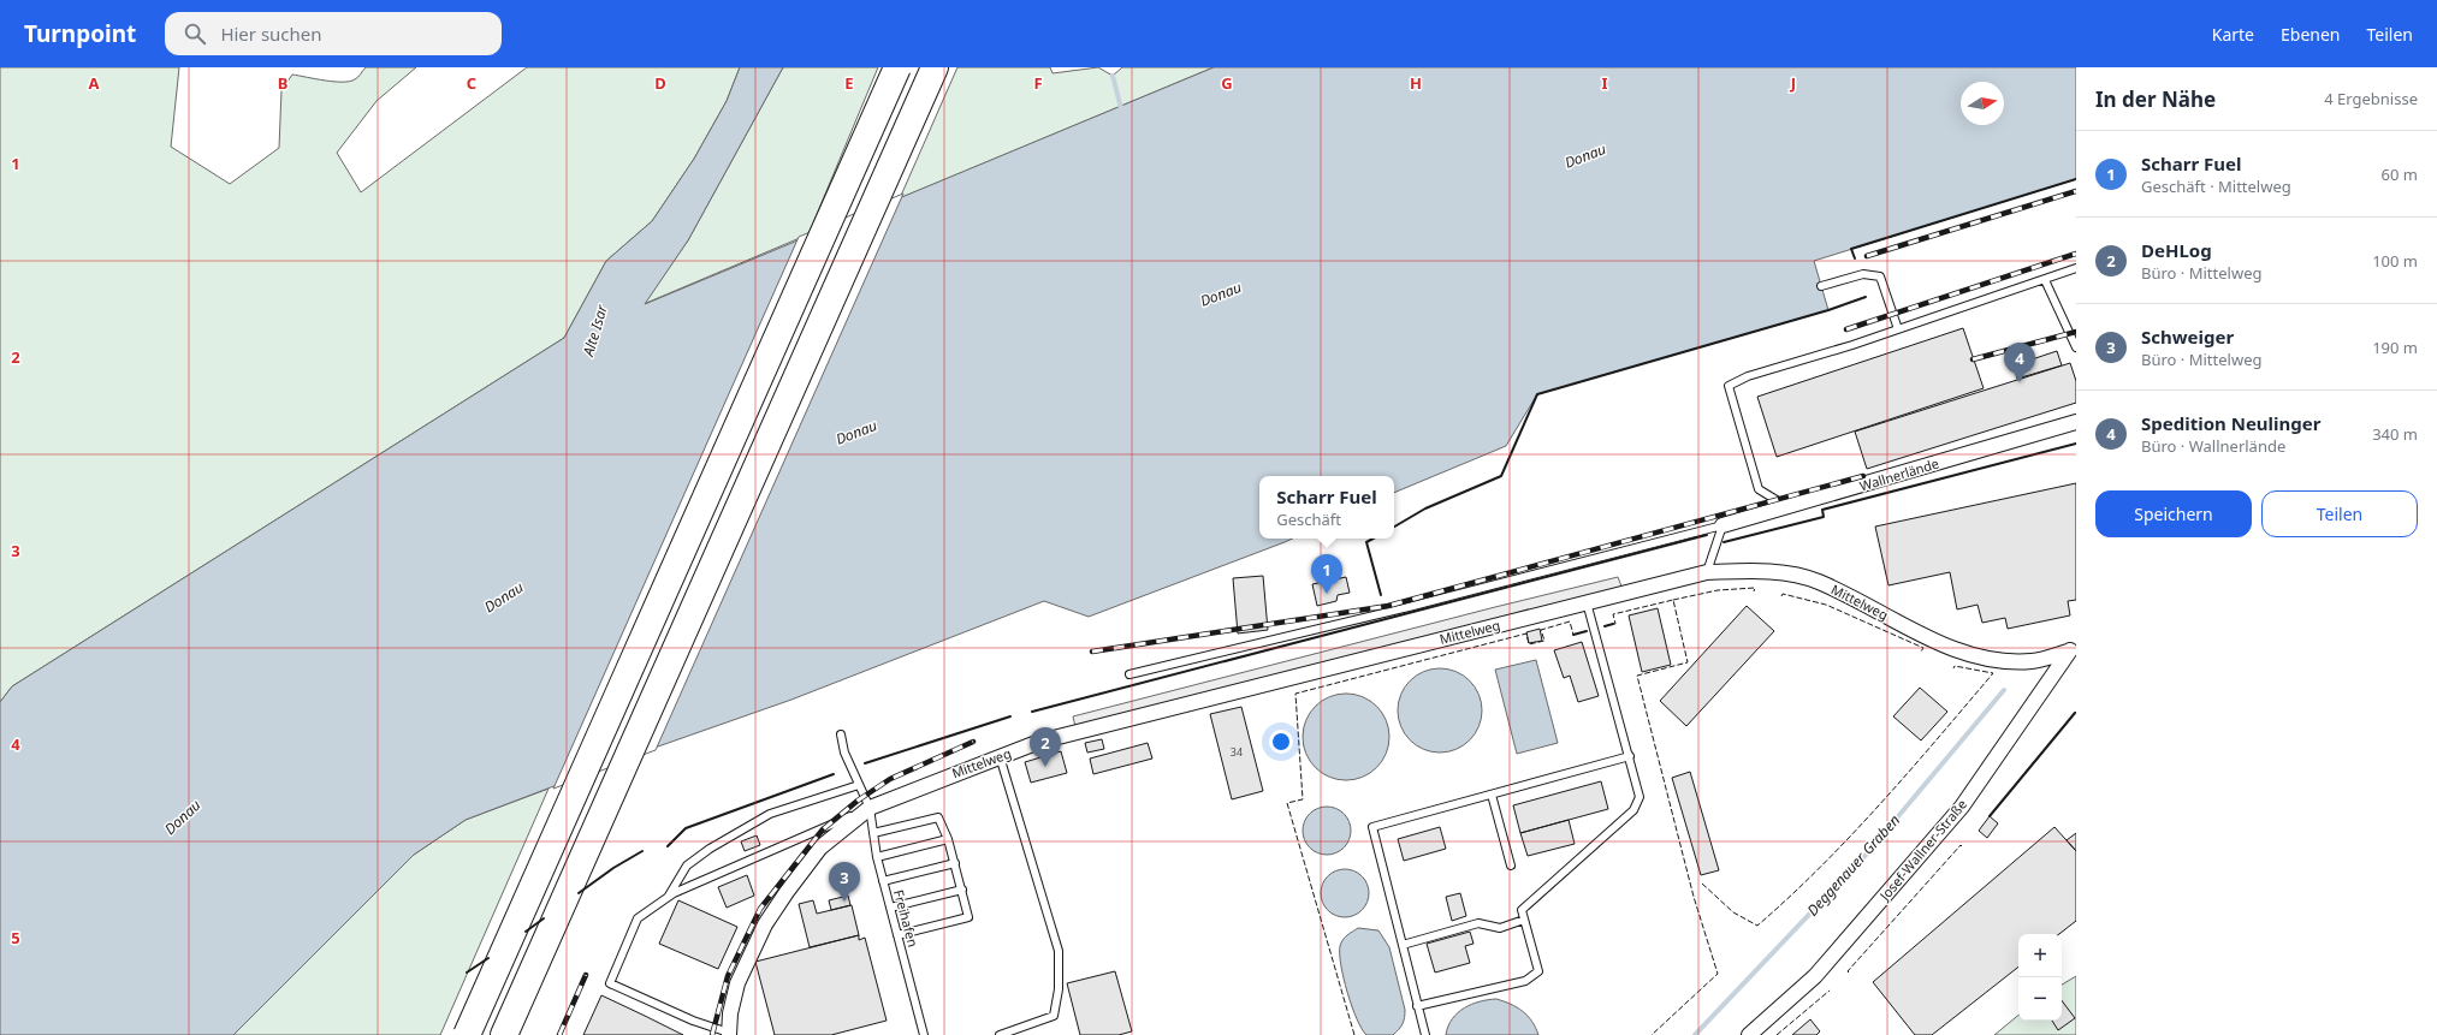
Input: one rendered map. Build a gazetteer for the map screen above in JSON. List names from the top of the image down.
{
  "streets": {
    "street": ["Wallnerlände", "Mittelweg", "Josef-Wallner-Straße"],
    "lane": ["Freihafen"]
  },
  "crossings": [
    ["Mittelweg", "Josef-Wallner-Straße"],
    ["Mittelweg", "Freihafen"]
  ],
  "water": ["Donau", "Alte Isar", "Deggenauer Graben"],
  "house_numbers": ["34"],
  "north": "right",
  "page": {
    "header": "Turnpoint",
    "search": "Hier suchen",
    "nav": ["Karte", "Ebenen", "Teilen"],
    "heading": ["In der Nähe", "4 Ergebnisse"],
    "list": [
      {
        "mark": "1",
        "name": "Scharr Fuel",
        "note": "Geschäft · Mittelweg",
        "value": "60 m"
      },
      {
        "mark": "2",
        "name": "DeHLog",
        "note": "Büro · Mittelweg",
        "value": "100 m"
      },
      {
        "mark": "3",
        "name": "Schweiger",
        "note": "Büro · Mittelweg",
        "value": "190 m"
      },
      {
        "mark": "4",
        "name": "Spedition Neulinger",
        "note": "Büro · Wallnerlände",
        "value": "340 m"
      }
    ],
    "pins": [
      "4",
      "1",
      "2",
      "3"
    ],
    "popup": ["Scharr Fuel", "Geschäft"],
    "buttons": ["Speichern", "Teilen"],
    "map_buttons": ["+", "−"]
  },
  "grid": {
    "columns": [
      "A",
      "B",
      "C",
      "D",
      "E",
      "F",
      "G",
      "H",
      "I",
      "J"
    ],
    "rows": [
      "1",
      "2",
      "3",
      "4",
      "5"
    ]
  }
}
